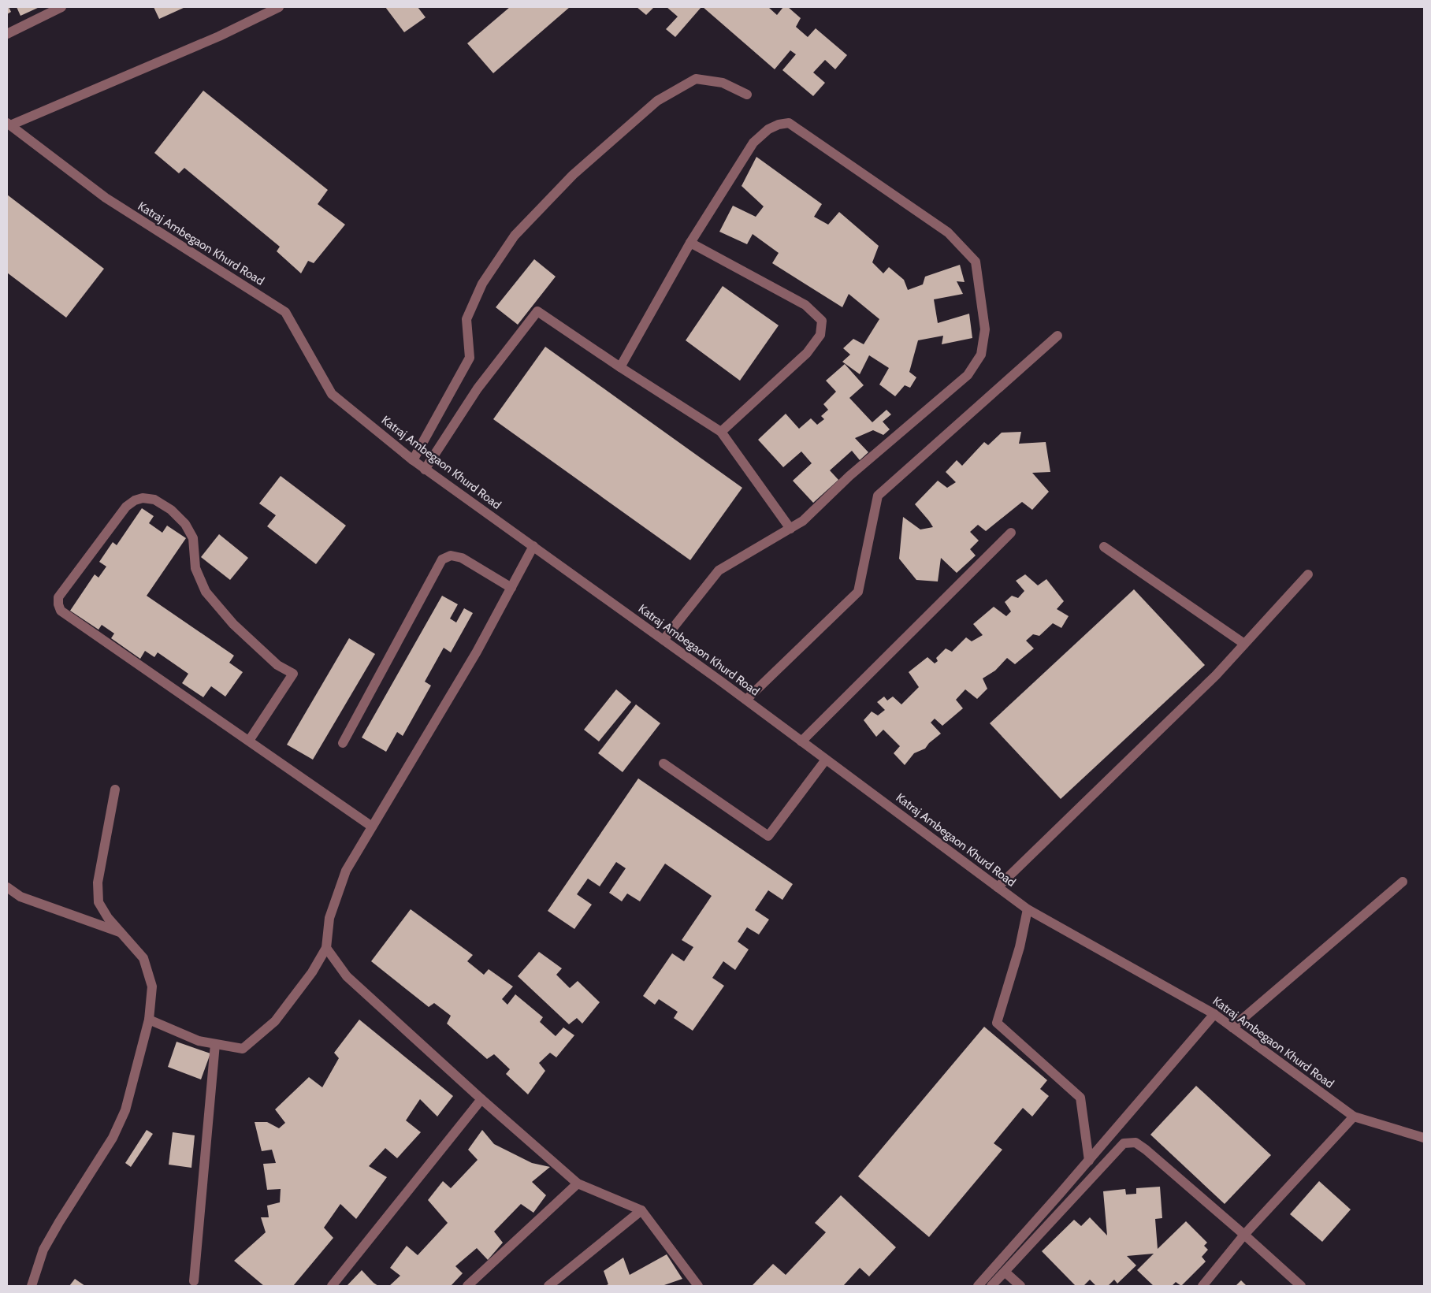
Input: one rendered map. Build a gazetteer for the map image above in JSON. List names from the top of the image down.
{
  "streets": {
    "street": ["Katraj Ambegaon Khurd Road"]
  }
}
